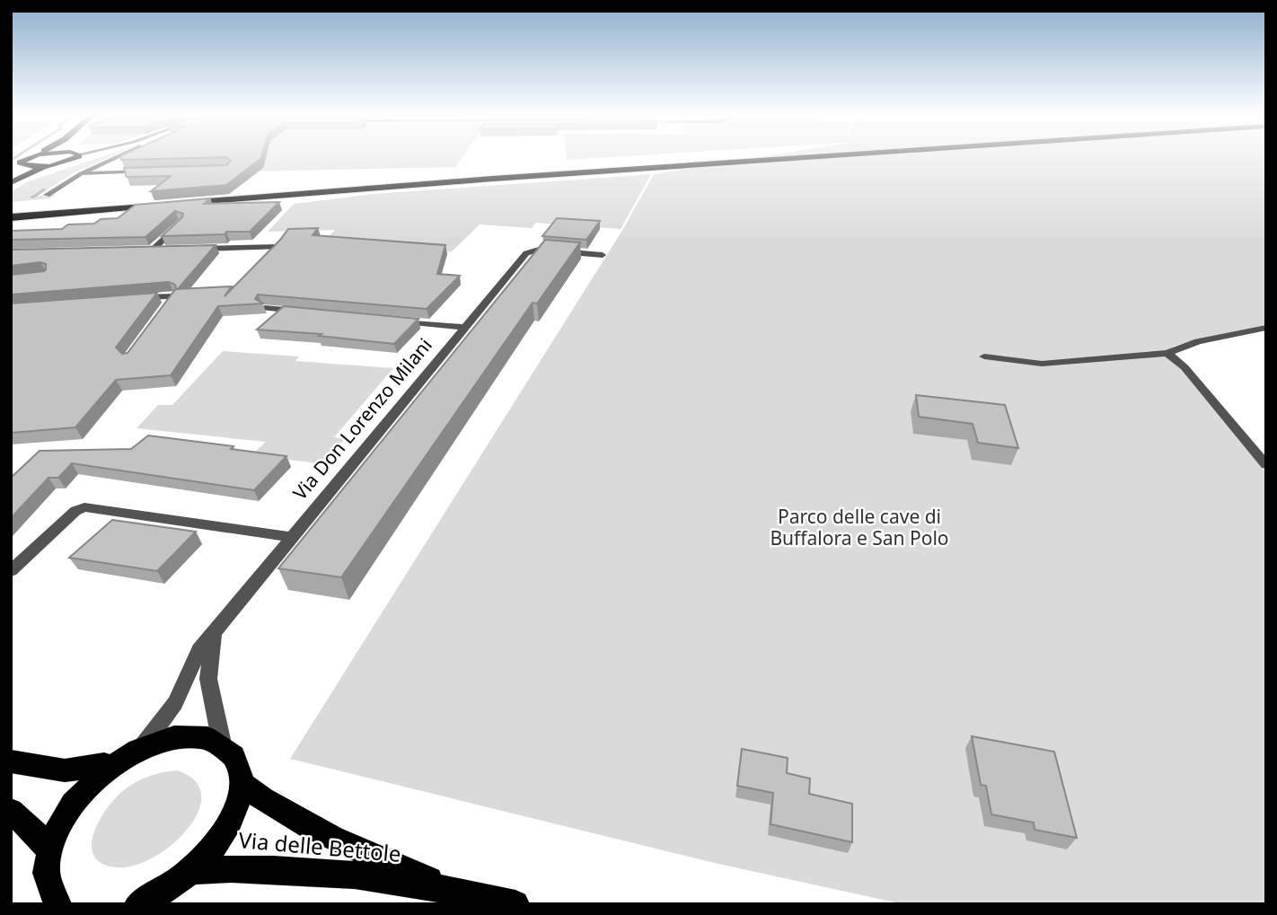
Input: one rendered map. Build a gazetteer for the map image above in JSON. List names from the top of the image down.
{
  "streets": {
    "main road": ["Via delle Bettole"],
    "street": ["Via Don Lorenzo Milani"]
  },
  "parks": ["Parco delle cave di Buffalora e San Polo"]
}
